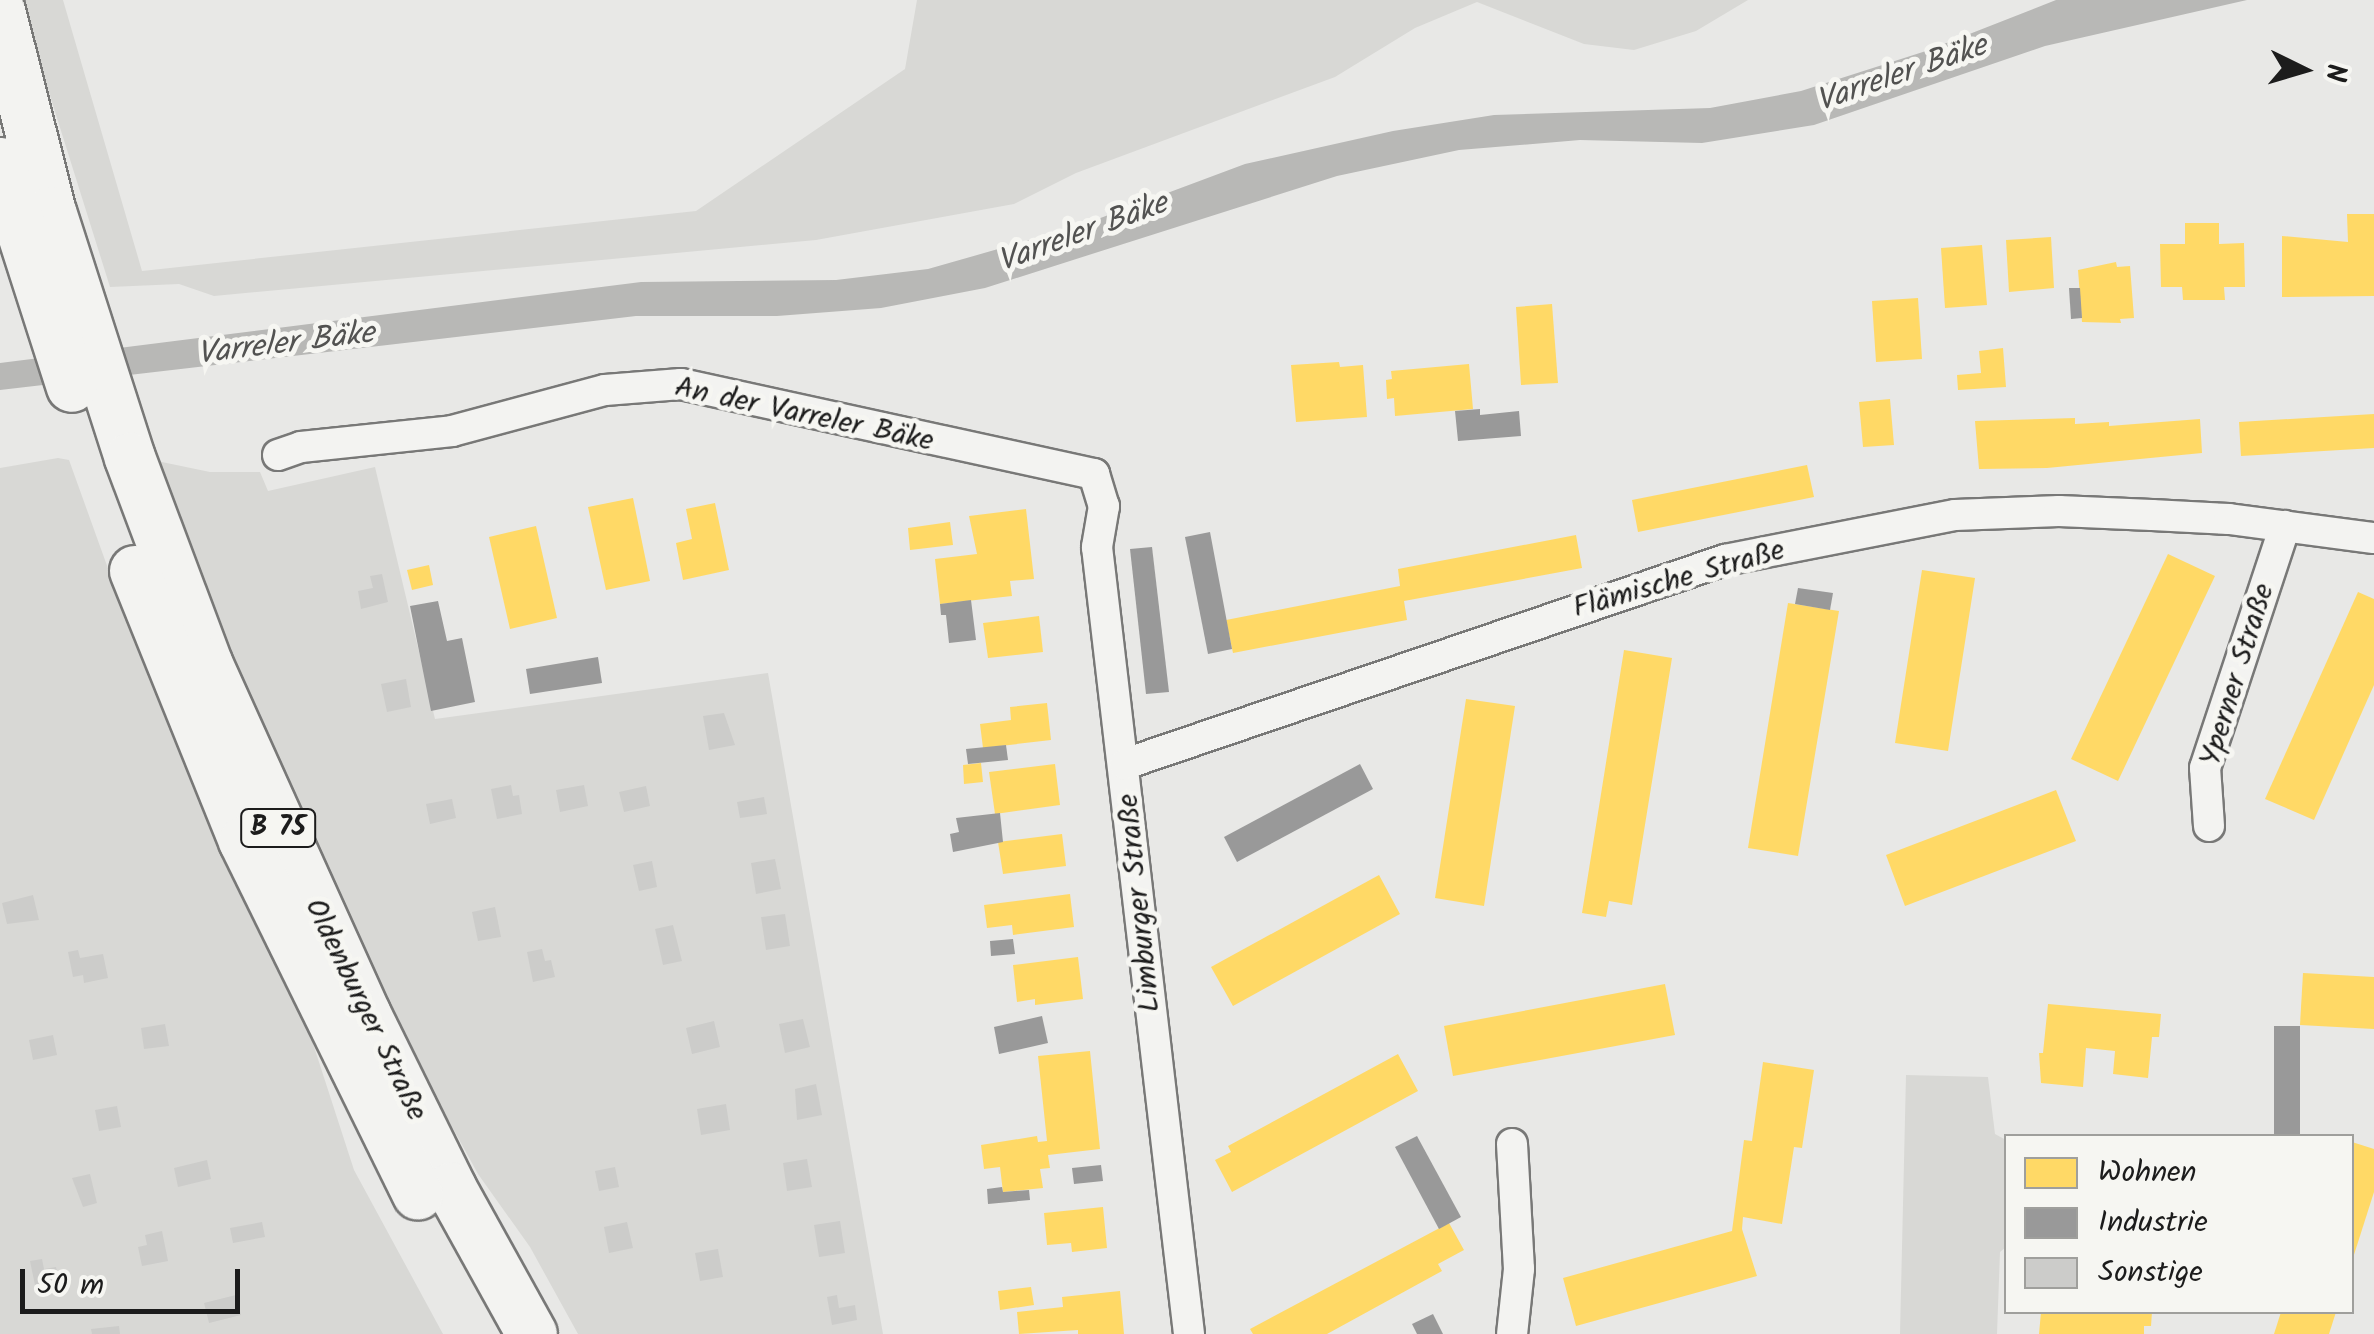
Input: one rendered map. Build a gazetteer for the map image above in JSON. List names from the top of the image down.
{
  "streets": {
    "highway": ["B 75", "Oldenburger Straße"],
    "street": [
      "An der Varreler Bäke",
      "Flämische Straße",
      "Yperner Straße",
      "Limburger Straße"
    ]
  },
  "crossings": [
    ["An der Varreler Bäke", "Limburger Straße"],
    ["Flämische Straße", "Yperner Straße"],
    ["Flämische Straße", "Limburger Straße"],
    ["B 75", "Oldenburger Straße"]
  ],
  "water": ["Varreler Bäke"],
  "legend": ["Wohnen", "Industrie", "Sonstige"],
  "scale_bar": "50 m",
  "north": "right"
}
